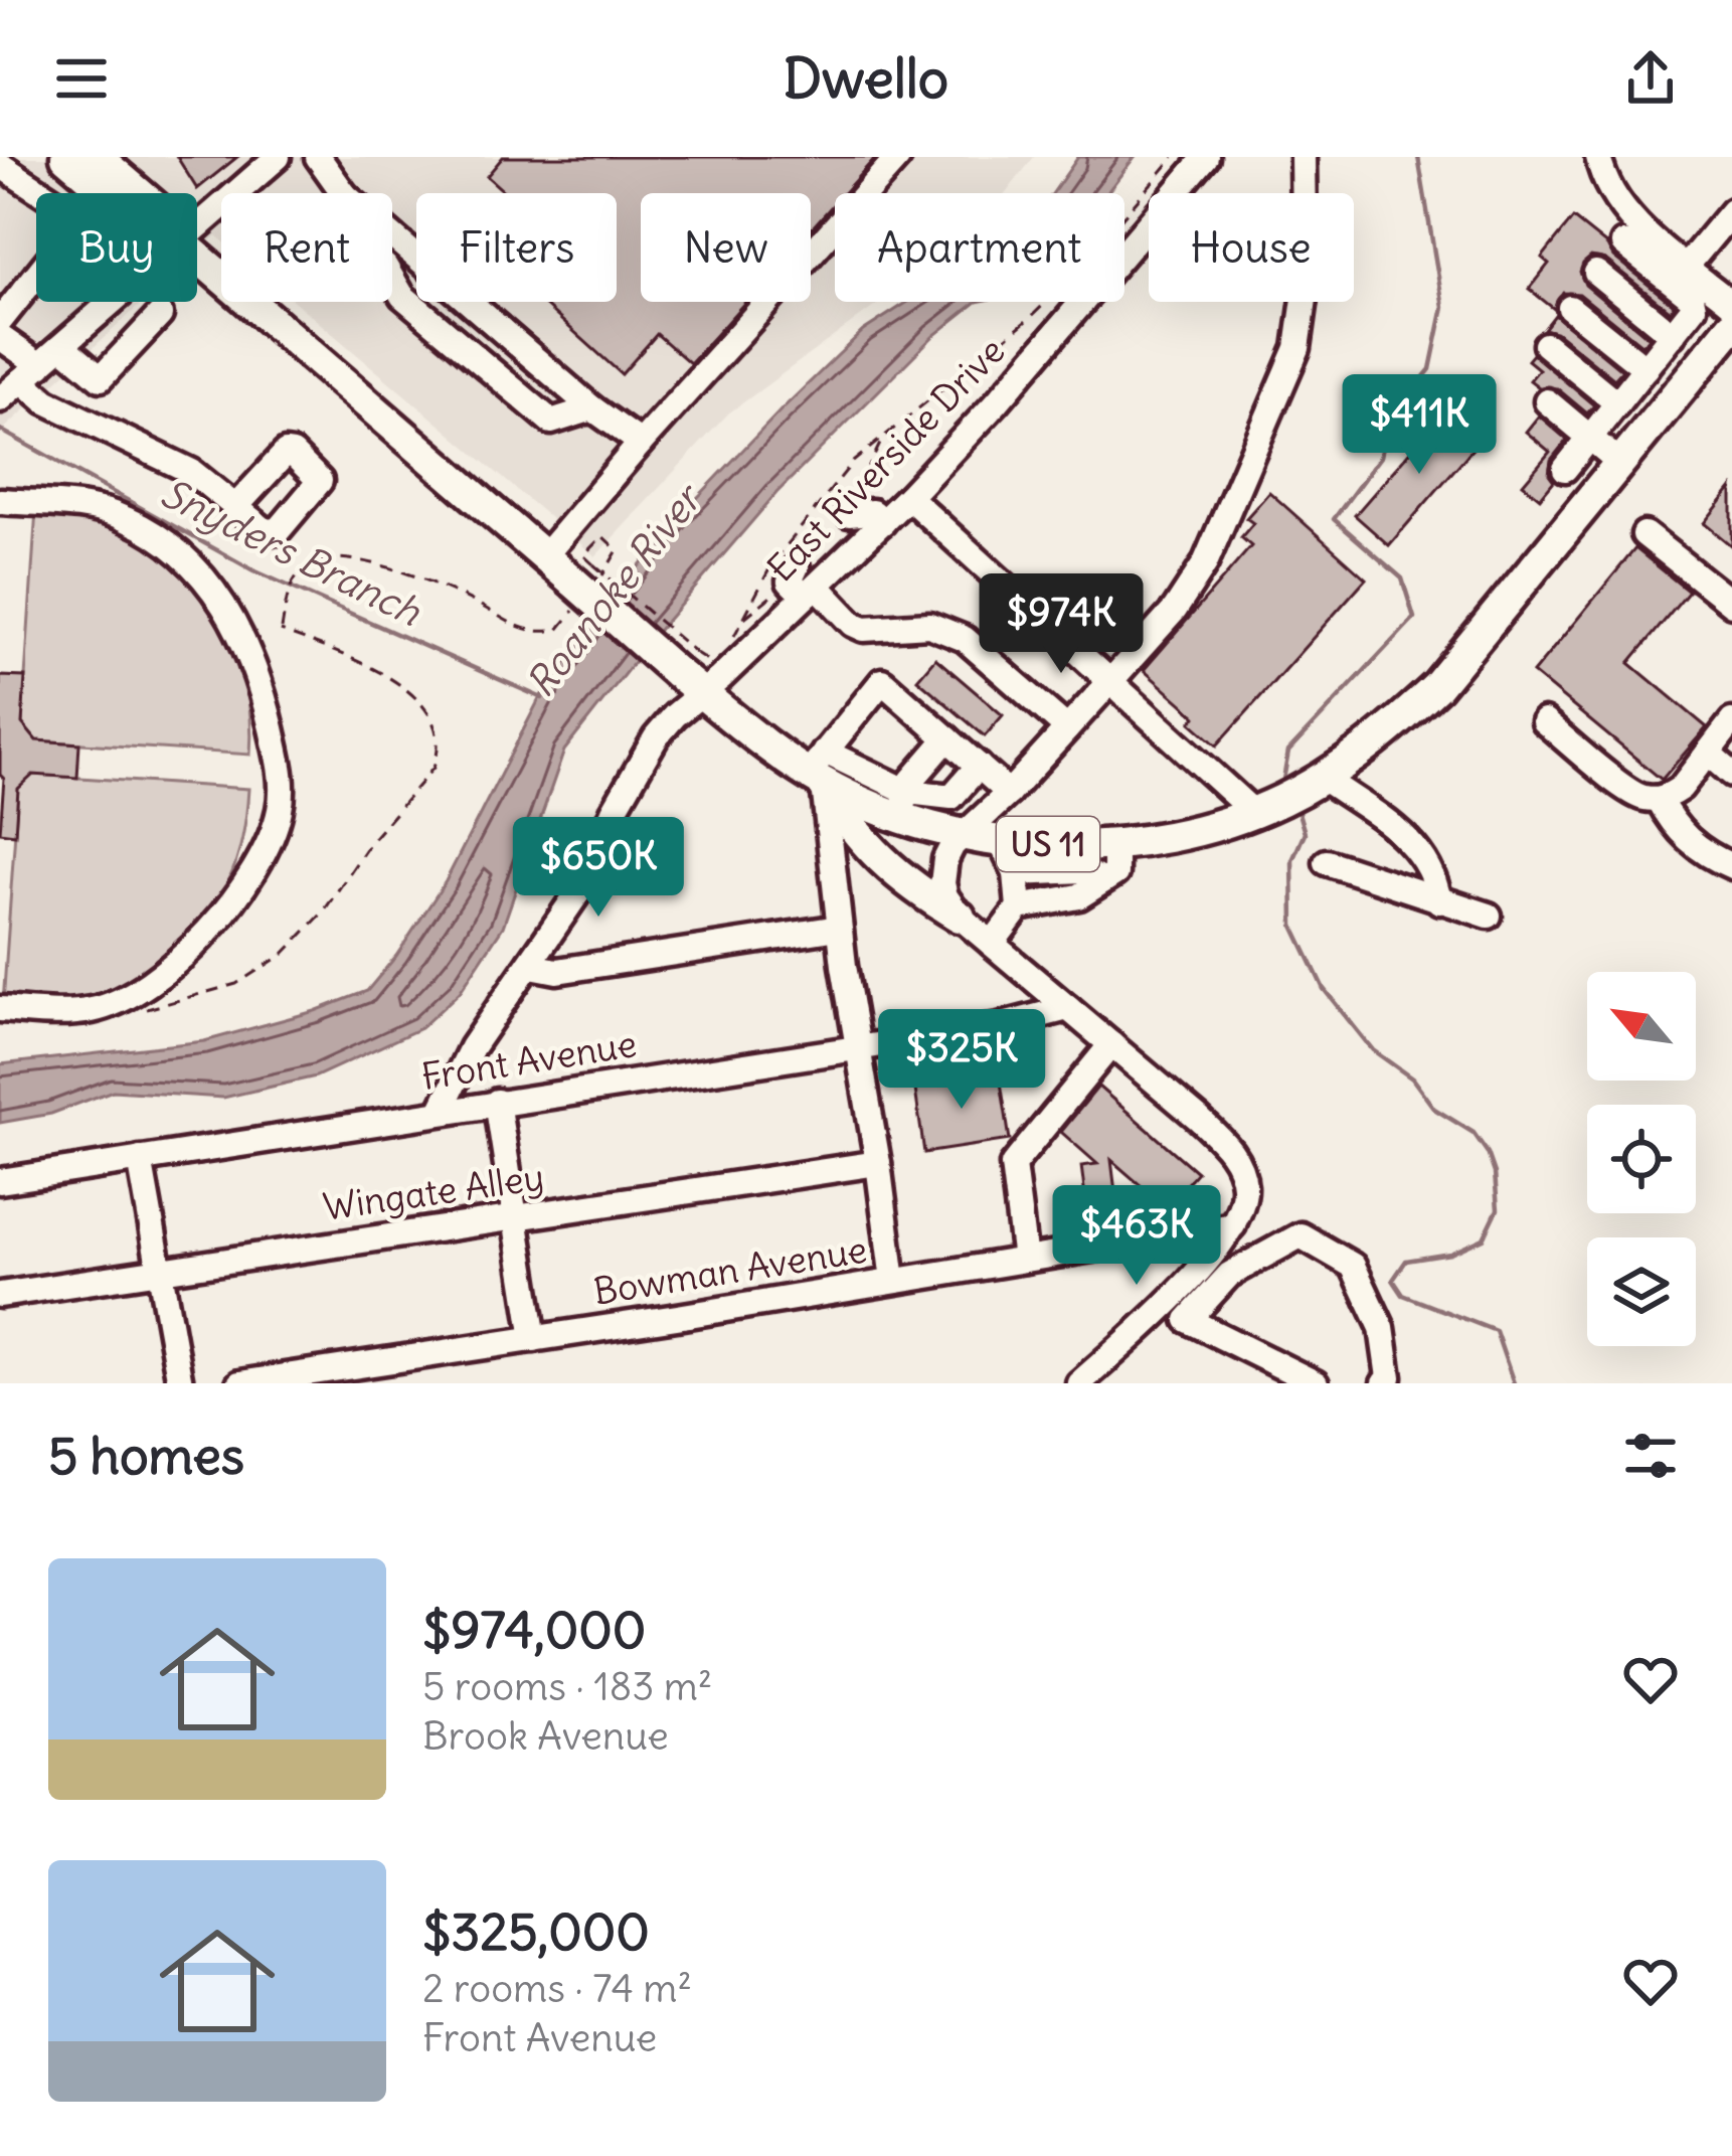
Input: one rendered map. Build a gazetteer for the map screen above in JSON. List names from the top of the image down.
{
  "streets": {
    "main road": ["US 11"],
    "street": [
      "East Riverside Drive",
      "Front Avenue",
      "Wingate Alley",
      "Bowman Avenue"
    ]
  },
  "crossings": [
    ["East Riverside Drive", "US 11"],
    ["East Riverside Drive", "Front Avenue"]
  ],
  "water": ["Snyders Branch", "Roanoke River"],
  "north": "top left",
  "page": {
    "header": "Dwello",
    "chip": [
      "Buy",
      "Rent",
      "Filters",
      "New",
      "Apartment",
      "House"
    ],
    "price": [
      "$411K",
      "$974K",
      "$650K",
      "$325K",
      "$463K"
    ],
    "heading": "5 homes",
    "list": [
      {
        "name": "$974,000",
        "note": "5 rooms · 183 m² · Brook Avenue"
      },
      {
        "name": "$325,000",
        "note": "2 rooms · 74 m² · Front Avenue"
      }
    ]
  }
}
